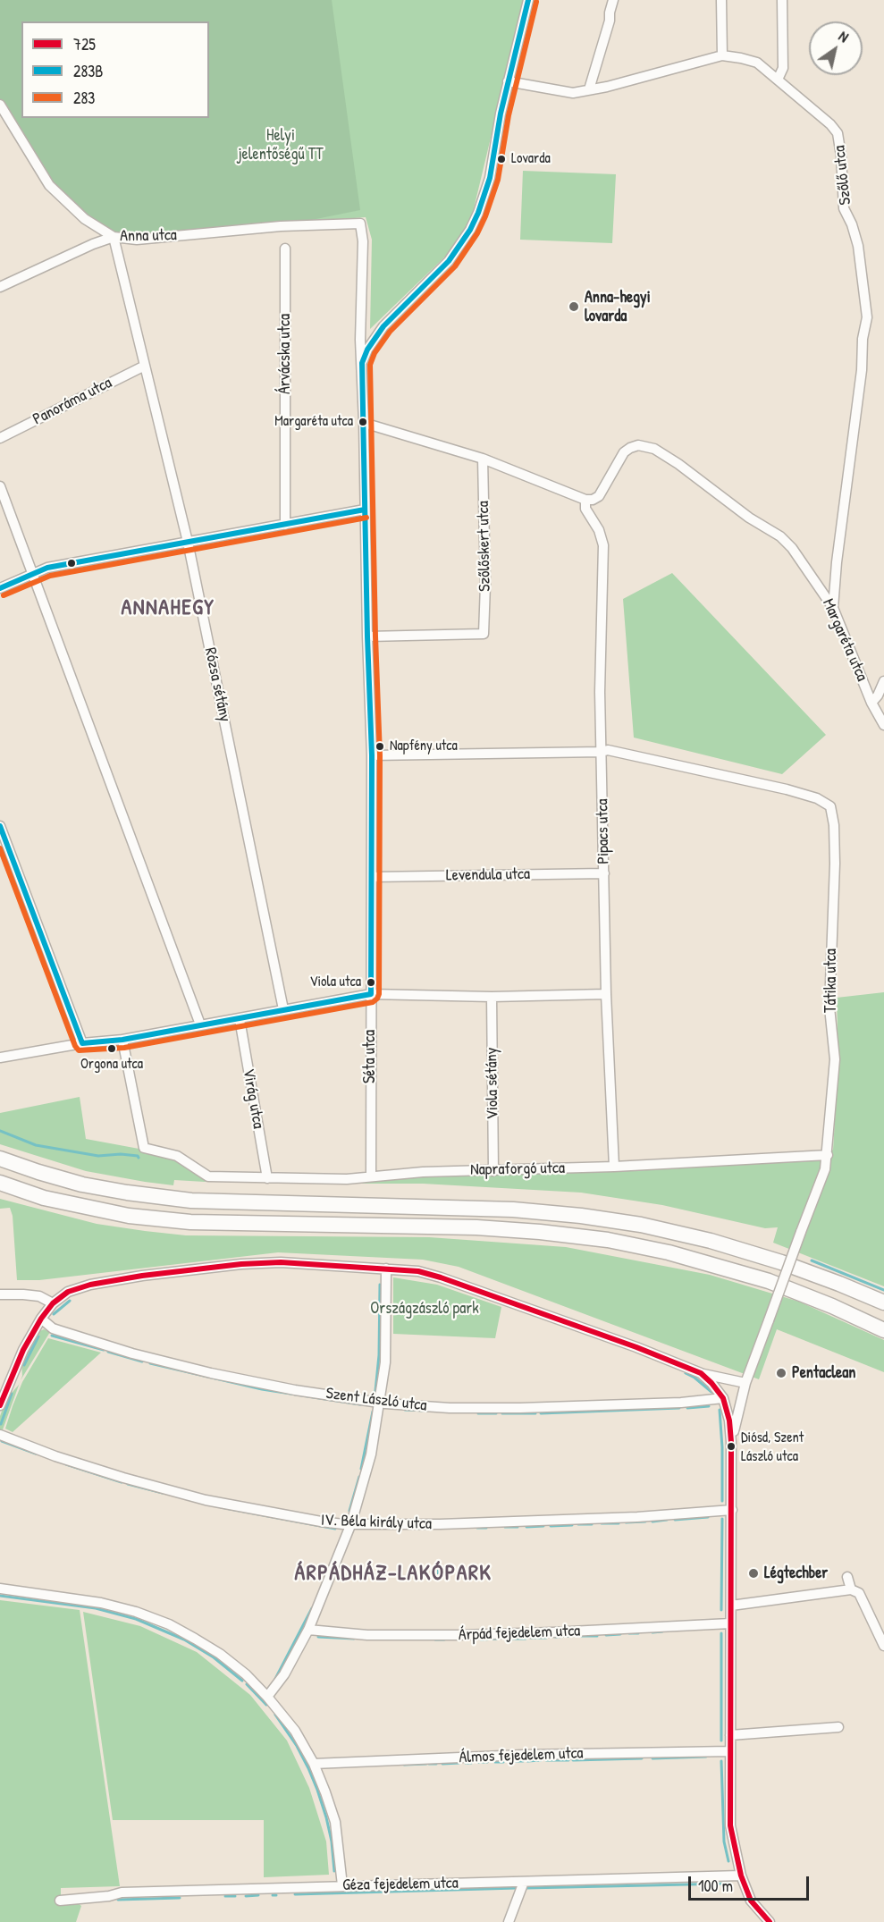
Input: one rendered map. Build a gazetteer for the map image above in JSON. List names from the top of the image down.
{
  "streets": {
    "street": [
      "Szőlő utca",
      "Anna utca",
      "Árvácska utca",
      "Panoráma utca",
      "Szőlőskert utca",
      "Margaréta utca",
      "Rózsa sétány",
      "Pipacs utca",
      "Levendula utca",
      "Tátika utca",
      "Séta utca",
      "Viola sétány",
      "Virág utca",
      "Napraforgó utca",
      "Szent László utca",
      "IV. Béla király utca",
      "Árpád fejedelem utca",
      "Álmos fejedelem utca",
      "Géza fejedelem utca"
    ]
  },
  "crossings": [
    ["Szőlő utca", "Margaréta utca"],
    ["Anna utca", "Rózsa sétány"],
    ["Anna utca", "Séta utca"],
    ["Panoráma utca", "Rózsa sétány"],
    ["Szőlőskert utca", "Séta utca"],
    ["Margaréta utca", "Pipacs utca"],
    ["Pipacs utca", "Levendula utca"],
    ["Pipacs utca", "Tátika utca"],
    ["Pipacs utca", "Napraforgó utca"],
    ["Levendula utca", "Séta utca"],
    ["Tátika utca", "Napraforgó utca"],
    ["Séta utca", "Napraforgó utca"],
    ["Viola sétány", "Napraforgó utca"],
    ["Virág utca", "Napraforgó utca"]
  ],
  "districts": ["ANNAHEGY", "ÁRPÁDHÁZ-LAKÓPARK"],
  "parks": ["Helyi jelentőségű TT", "Országzászló park"],
  "places": [
    "Lovarda",
    "Anna-hegyi lovarda",
    "Margaréta utca",
    "Napfény utca",
    "Viola utca",
    "Orgona utca",
    "Pentaclean",
    "Diósd, Szent László utca",
    "Légtechber"
  ],
  "lines": ["transit line 283B", "transit line 283", "transit line 725"],
  "legend": ["725", "283B", "283"],
  "scale_bar": "100 m",
  "north": "top right"
}
